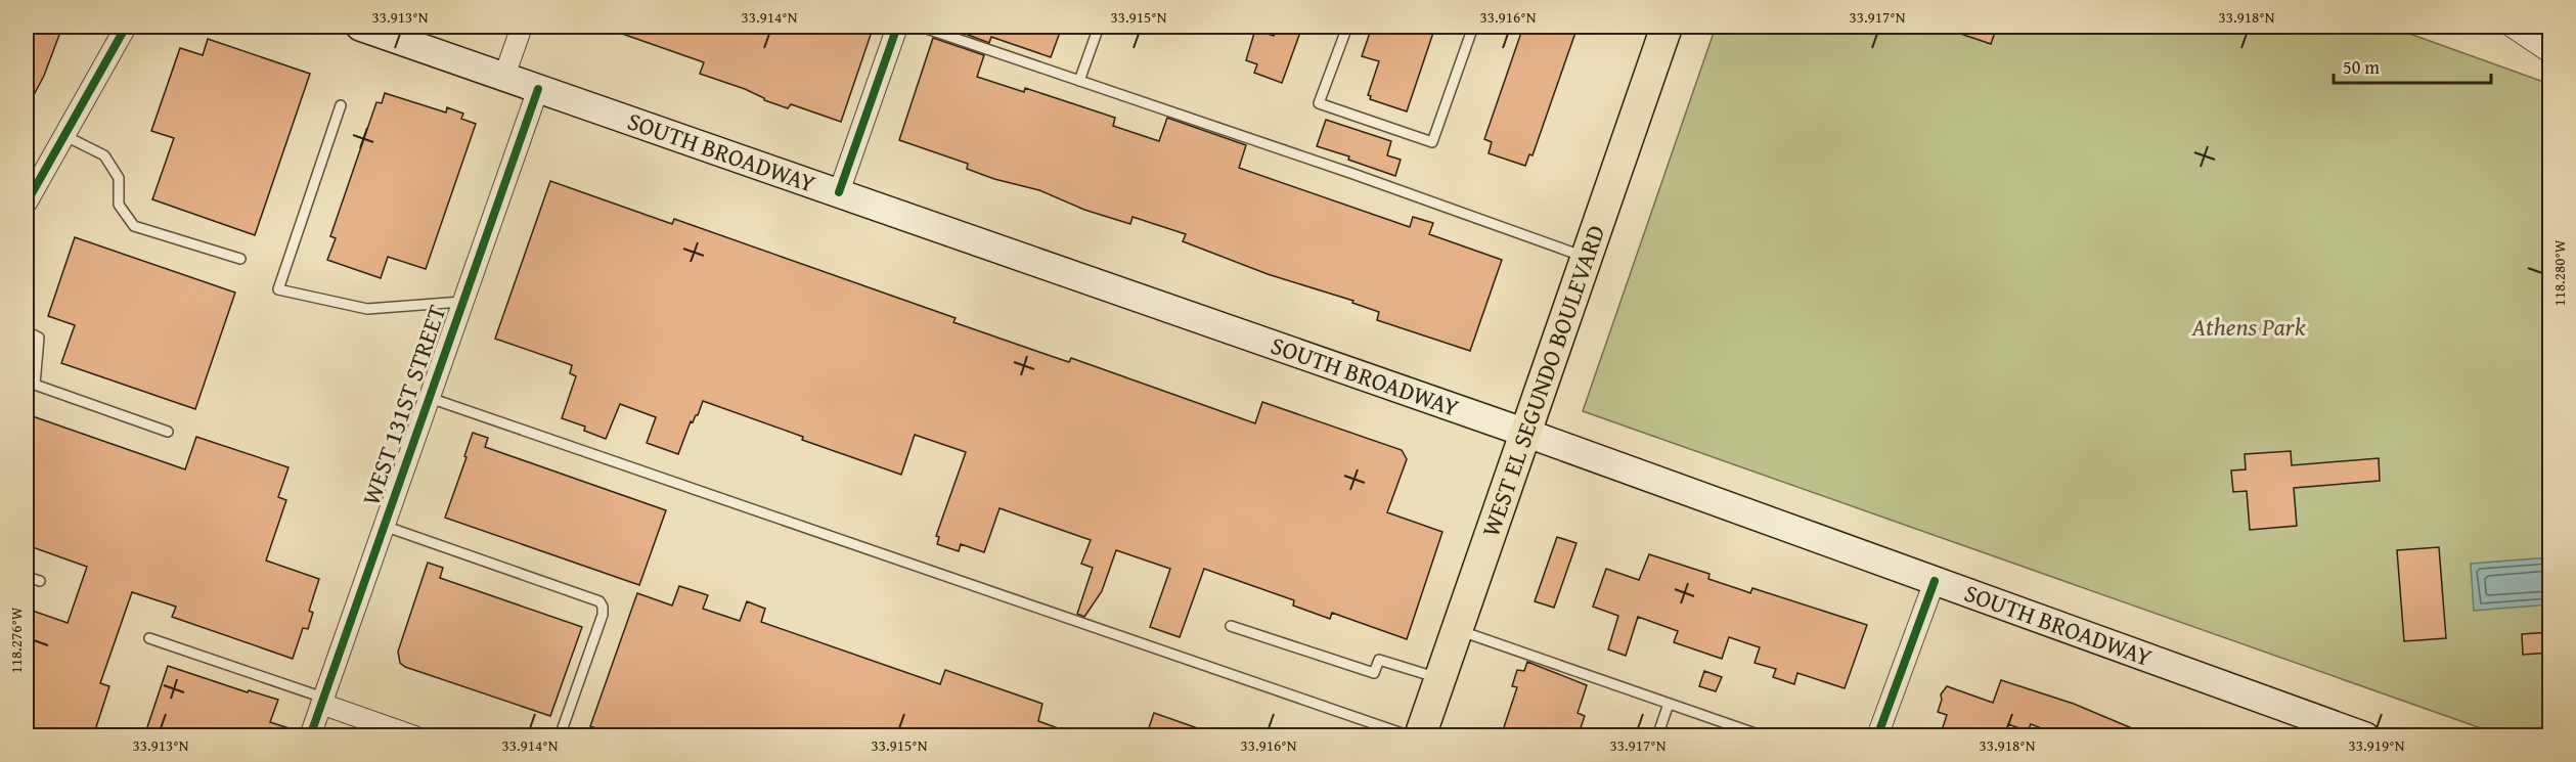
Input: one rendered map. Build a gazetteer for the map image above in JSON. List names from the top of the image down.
{
  "streets": {
    "main road": ["SOUTH BROADWAY", "WEST EL SEGUNDO BOULEVARD"],
    "street": ["WEST 131ST STREET"]
  },
  "crossings": [
    ["SOUTH BROADWAY", "WEST EL SEGUNDO BOULEVARD"],
    ["SOUTH BROADWAY", "WEST 131ST STREET"]
  ],
  "parks": ["Athens Park"],
  "scale_bar": "50 m",
  "coordinates": [
    "33.913°N",
    "33.914°N",
    "33.915°N",
    "33.916°N",
    "33.917°N",
    "33.918°N",
    "118.280°W",
    "118.276°W",
    "33.919°N"
  ]
}
